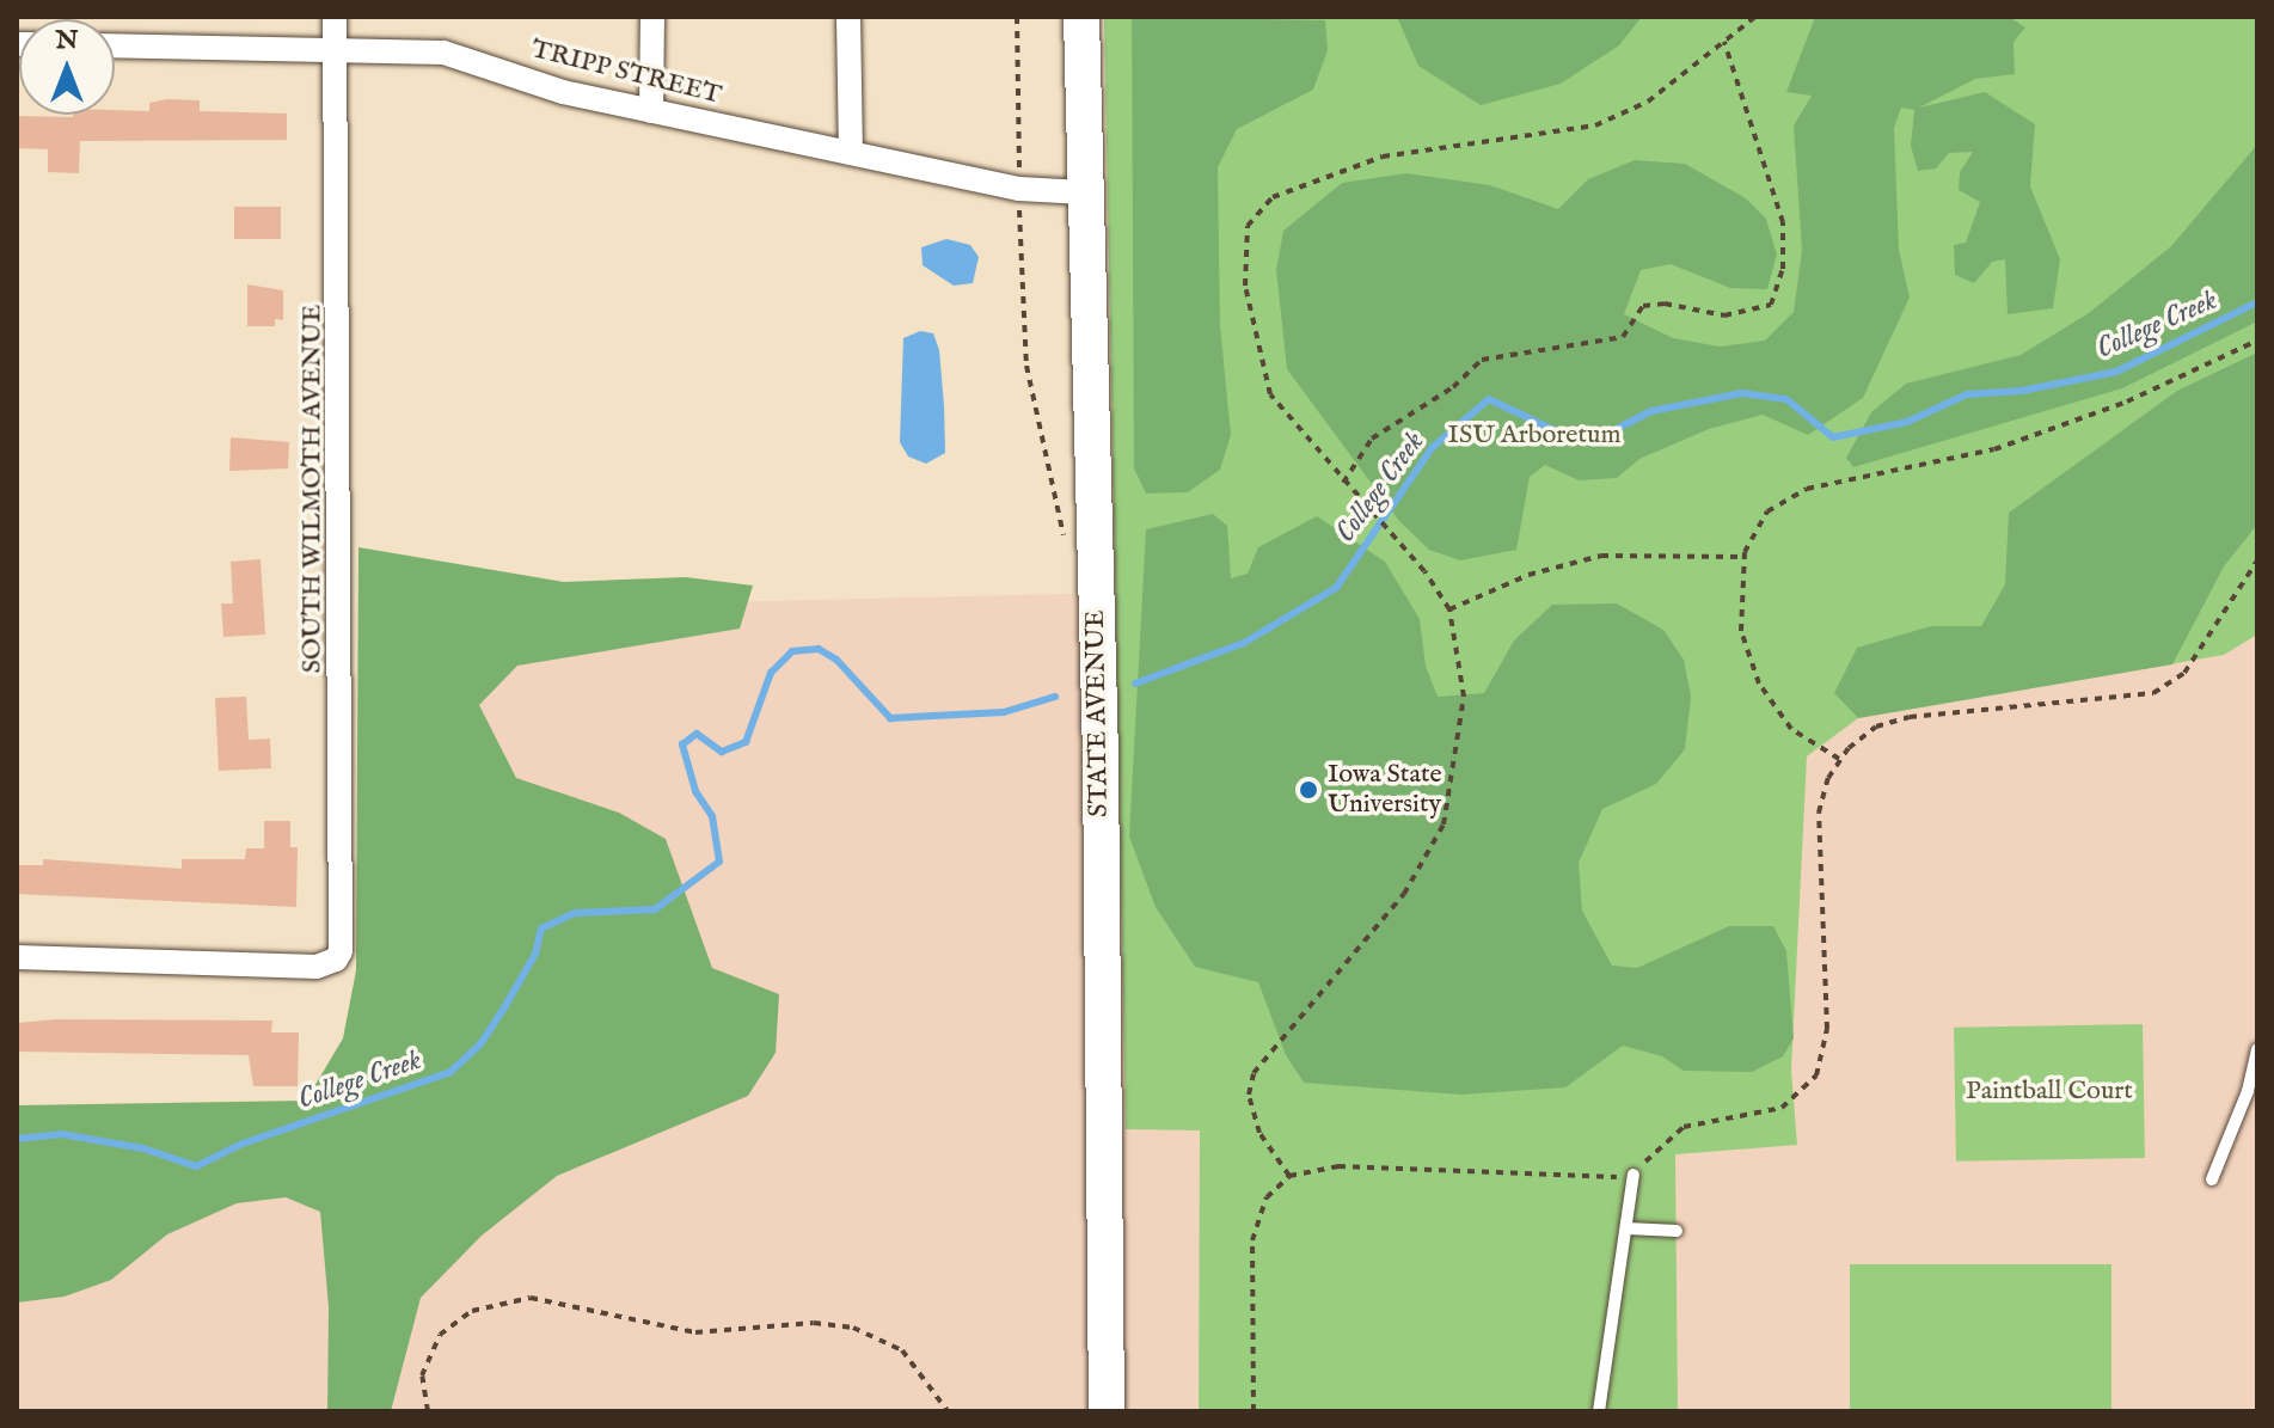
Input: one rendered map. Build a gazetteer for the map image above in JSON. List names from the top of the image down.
{
  "streets": {
    "street": ["TRIPP STREET", "SOUTH WILMOTH AVENUE", "STATE AVENUE"]
  },
  "crossings": [
    ["TRIPP STREET", "SOUTH WILMOTH AVENUE"],
    ["TRIPP STREET", "STATE AVENUE"]
  ],
  "water": ["College Creek"],
  "parks": ["ISU Arboretum", "Paintball Court"],
  "places": ["Iowa State University"],
  "north": "top"
}
